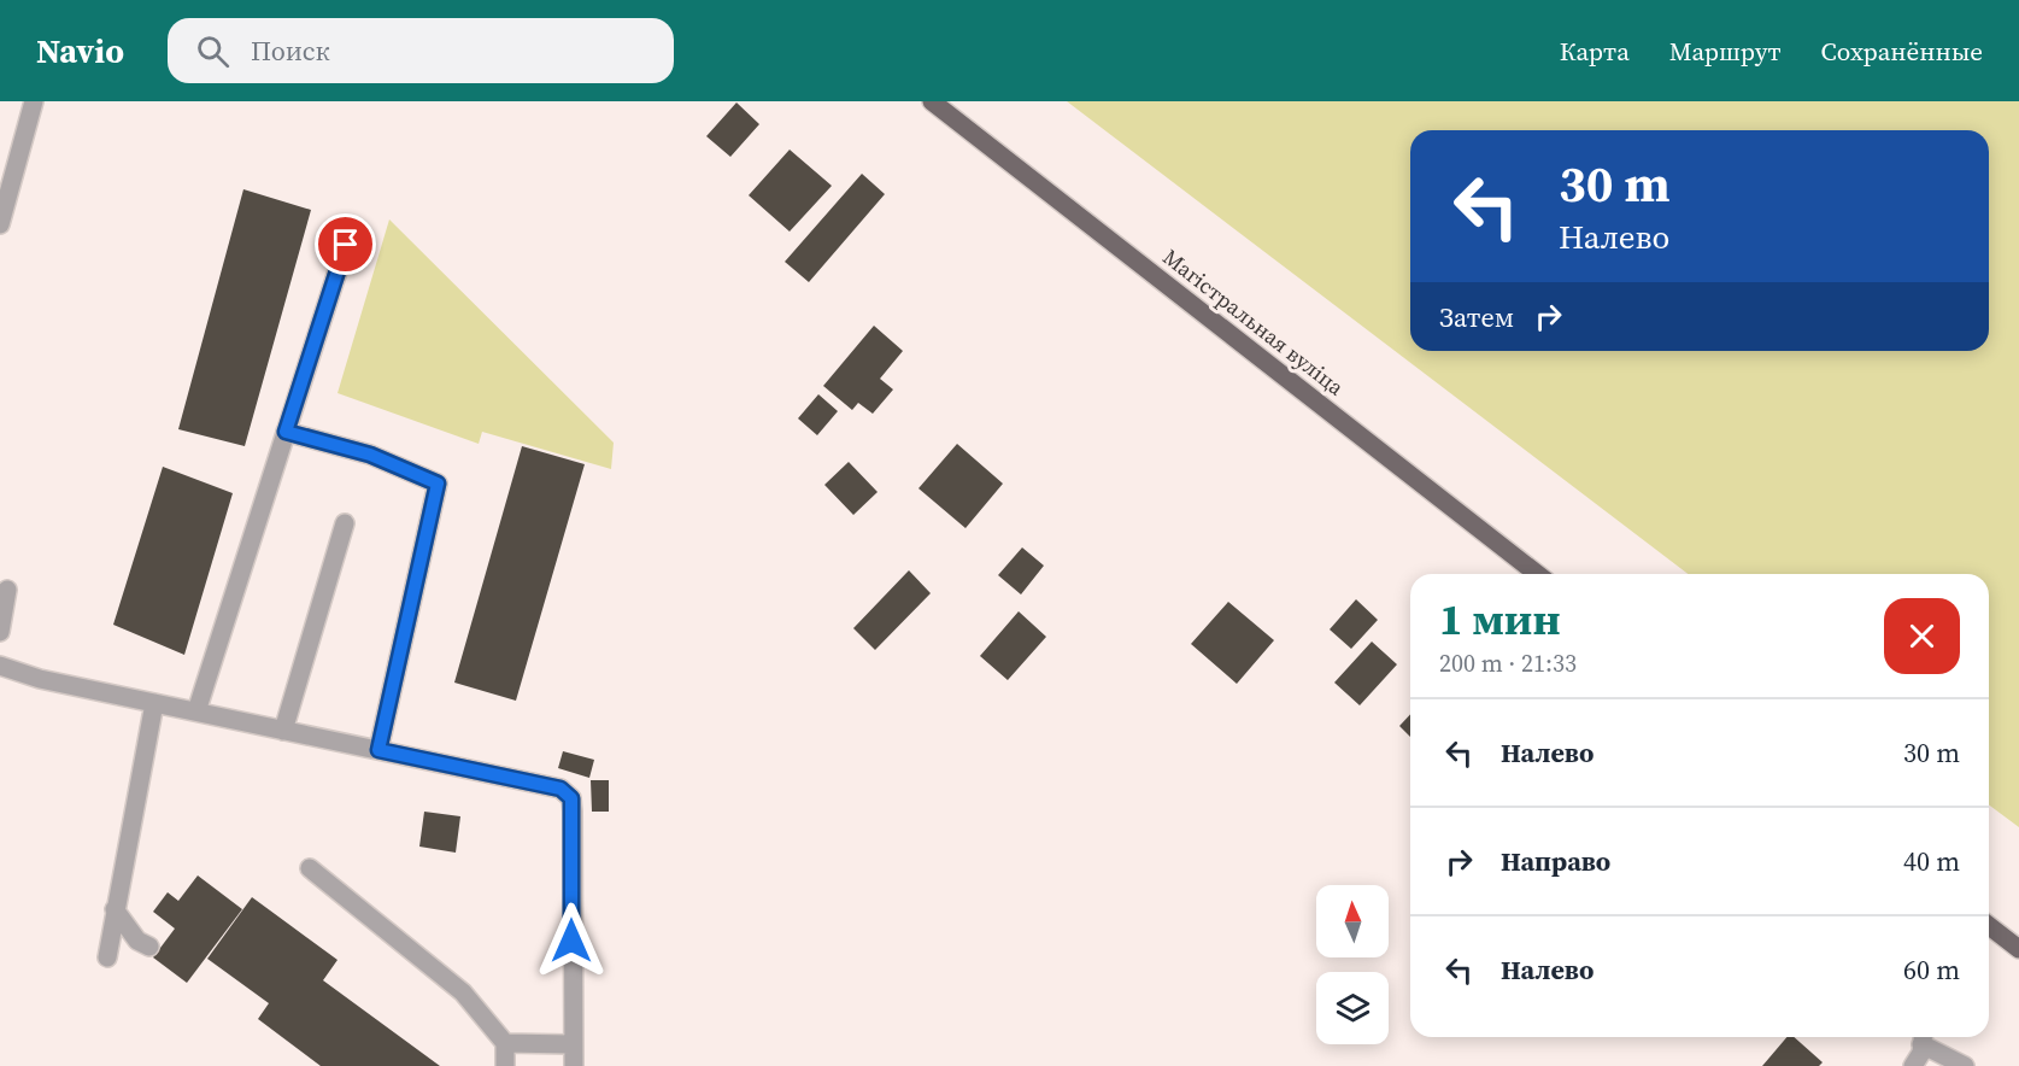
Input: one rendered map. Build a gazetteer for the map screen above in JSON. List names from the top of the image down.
{
  "streets": {
    "main road": ["Магістральная вуліца"]
  },
  "north": "top",
  "page": {
    "header": "Navio",
    "search": "Поиск",
    "nav": ["Карта", "Маршрут", "Сохранённые"],
    "turn": ["30 m", "Налево"],
    "then": "Затем",
    "heading": ["1 мин", "200 m · 21:33"],
    "list": [
      {
        "name": "Налево",
        "value": "30 m"
      },
      {
        "name": "Направо",
        "value": "40 m"
      },
      {
        "name": "Налево",
        "value": "60 m"
      }
    ]
  }
}
